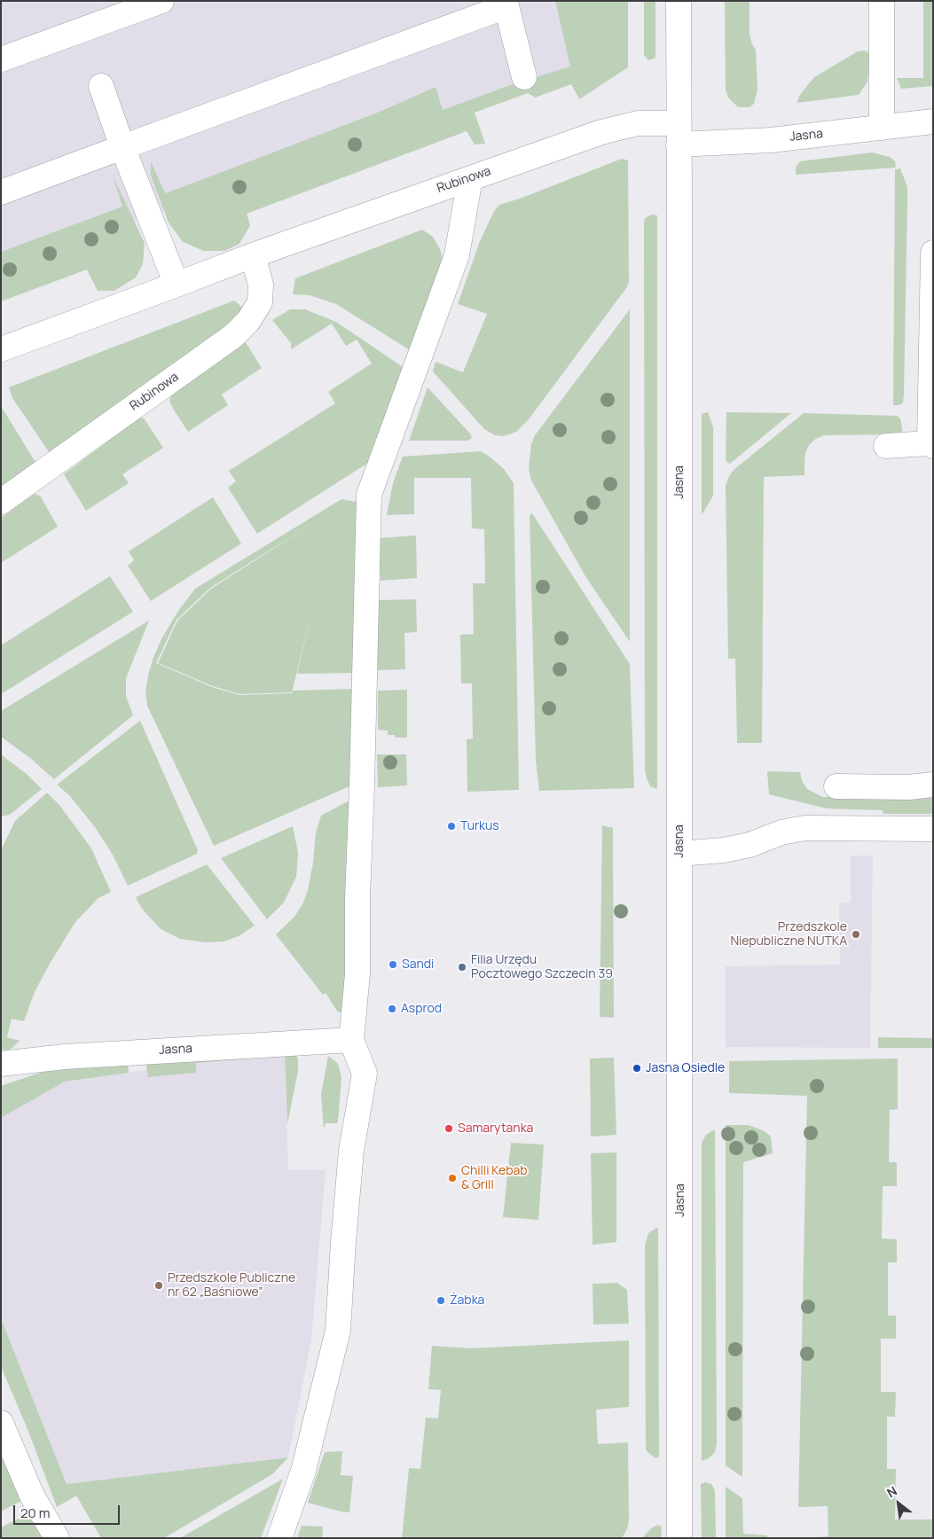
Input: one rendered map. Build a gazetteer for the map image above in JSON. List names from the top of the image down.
{
  "streets": {
    "street": ["Jasna", "Rubinowa"]
  },
  "crossings": [
    ["Jasna", "Rubinowa"]
  ],
  "places": [
    "Turkus",
    "Przedszkole Niepubliczne NUTKA",
    "Sandi",
    "Filia Urzędu Pocztowego Szczecin 39",
    "Asprod",
    "Jasna Osiedle",
    "Samarytanka",
    "Chilli Kebab & Grill",
    "Przedszkole Publiczne nr 62 „Baśniowe”",
    "Żabka"
  ],
  "scale_bar": "20 m",
  "north": "top left"
}
